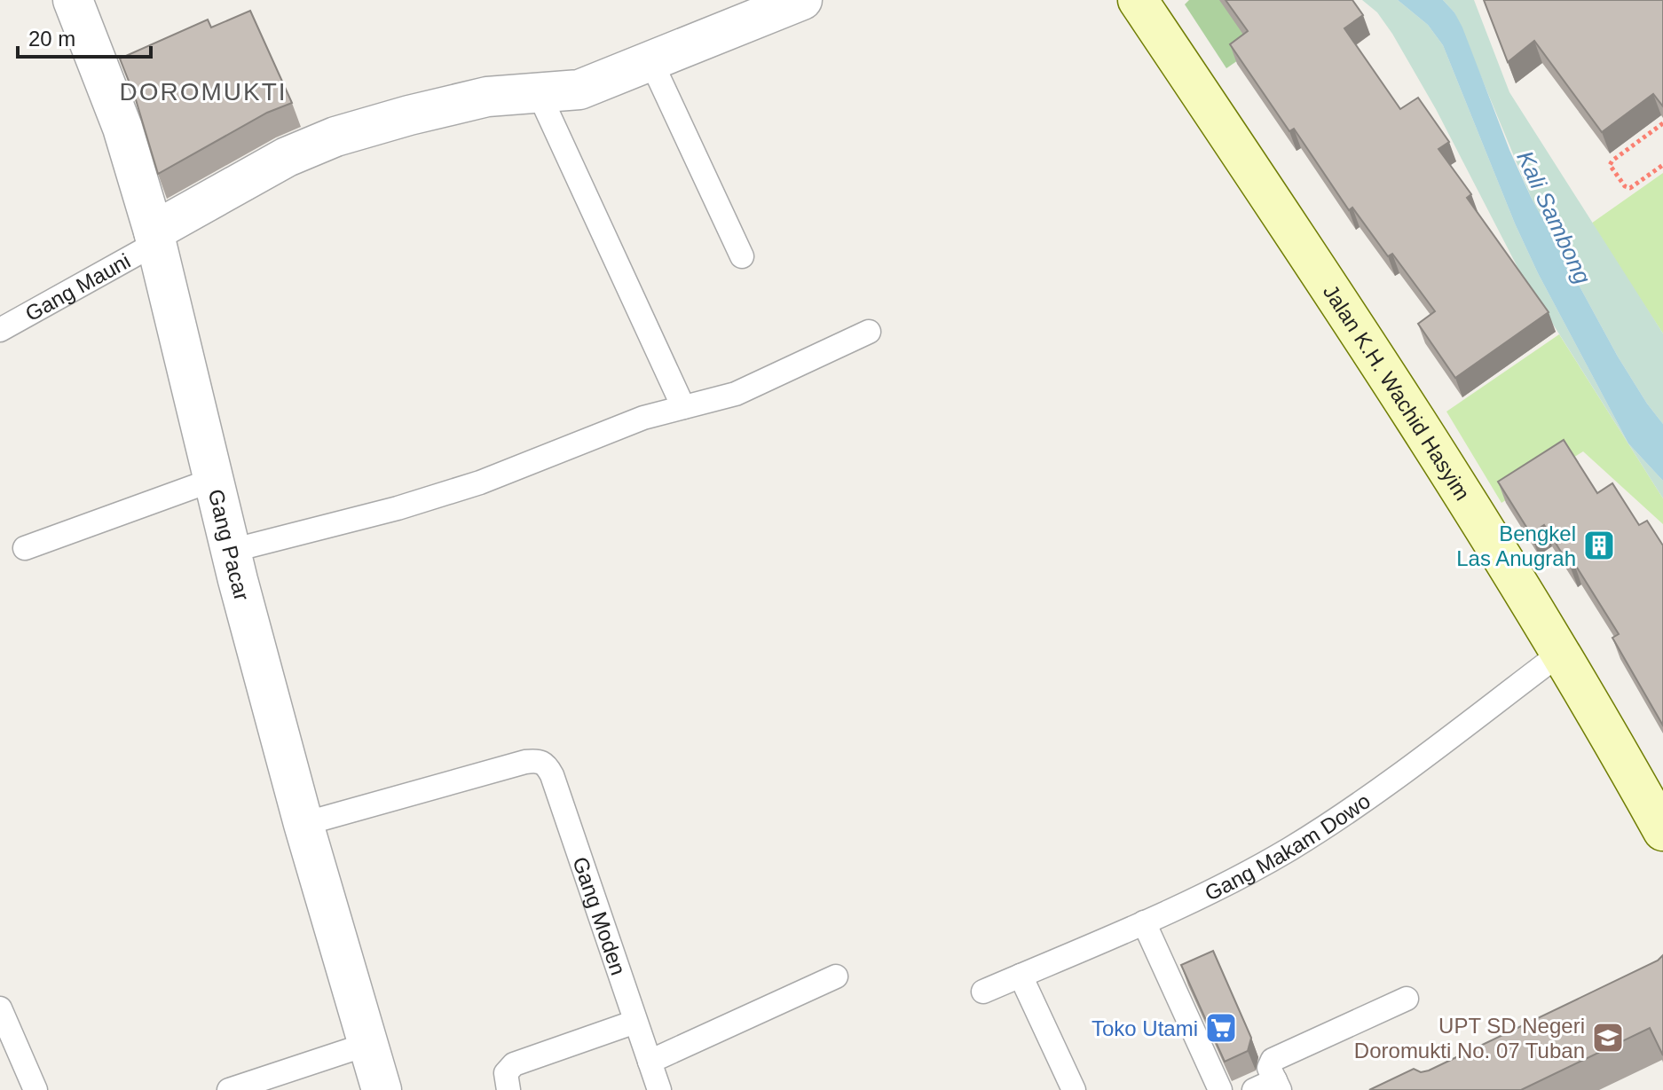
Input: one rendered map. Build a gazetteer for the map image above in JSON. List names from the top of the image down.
{
  "streets": {
    "street": ["Jalan K.H. Wachid Hasyim", "Gang Pacar"],
    "lane": ["Gang Mauni", "Gang Makam Dowo", "Gang Moden"]
  },
  "crossings": [
    ["Gang Mauni", "Gang Pacar"],
    ["Jalan K.H. Wachid Hasyim", "Gang Makam Dowo"],
    ["Gang Pacar", "Gang Moden"]
  ],
  "districts": ["DOROMUKTI"],
  "water": ["Kali Sambong"],
  "places": {
    "building": ["Bengkel Las Anugrah"],
    "supermarket": ["Toko Utami"],
    "school or university": ["UPT SD Negeri Doromukti No. 07 Tuban"]
  },
  "scale_bar": "20 m"
}
